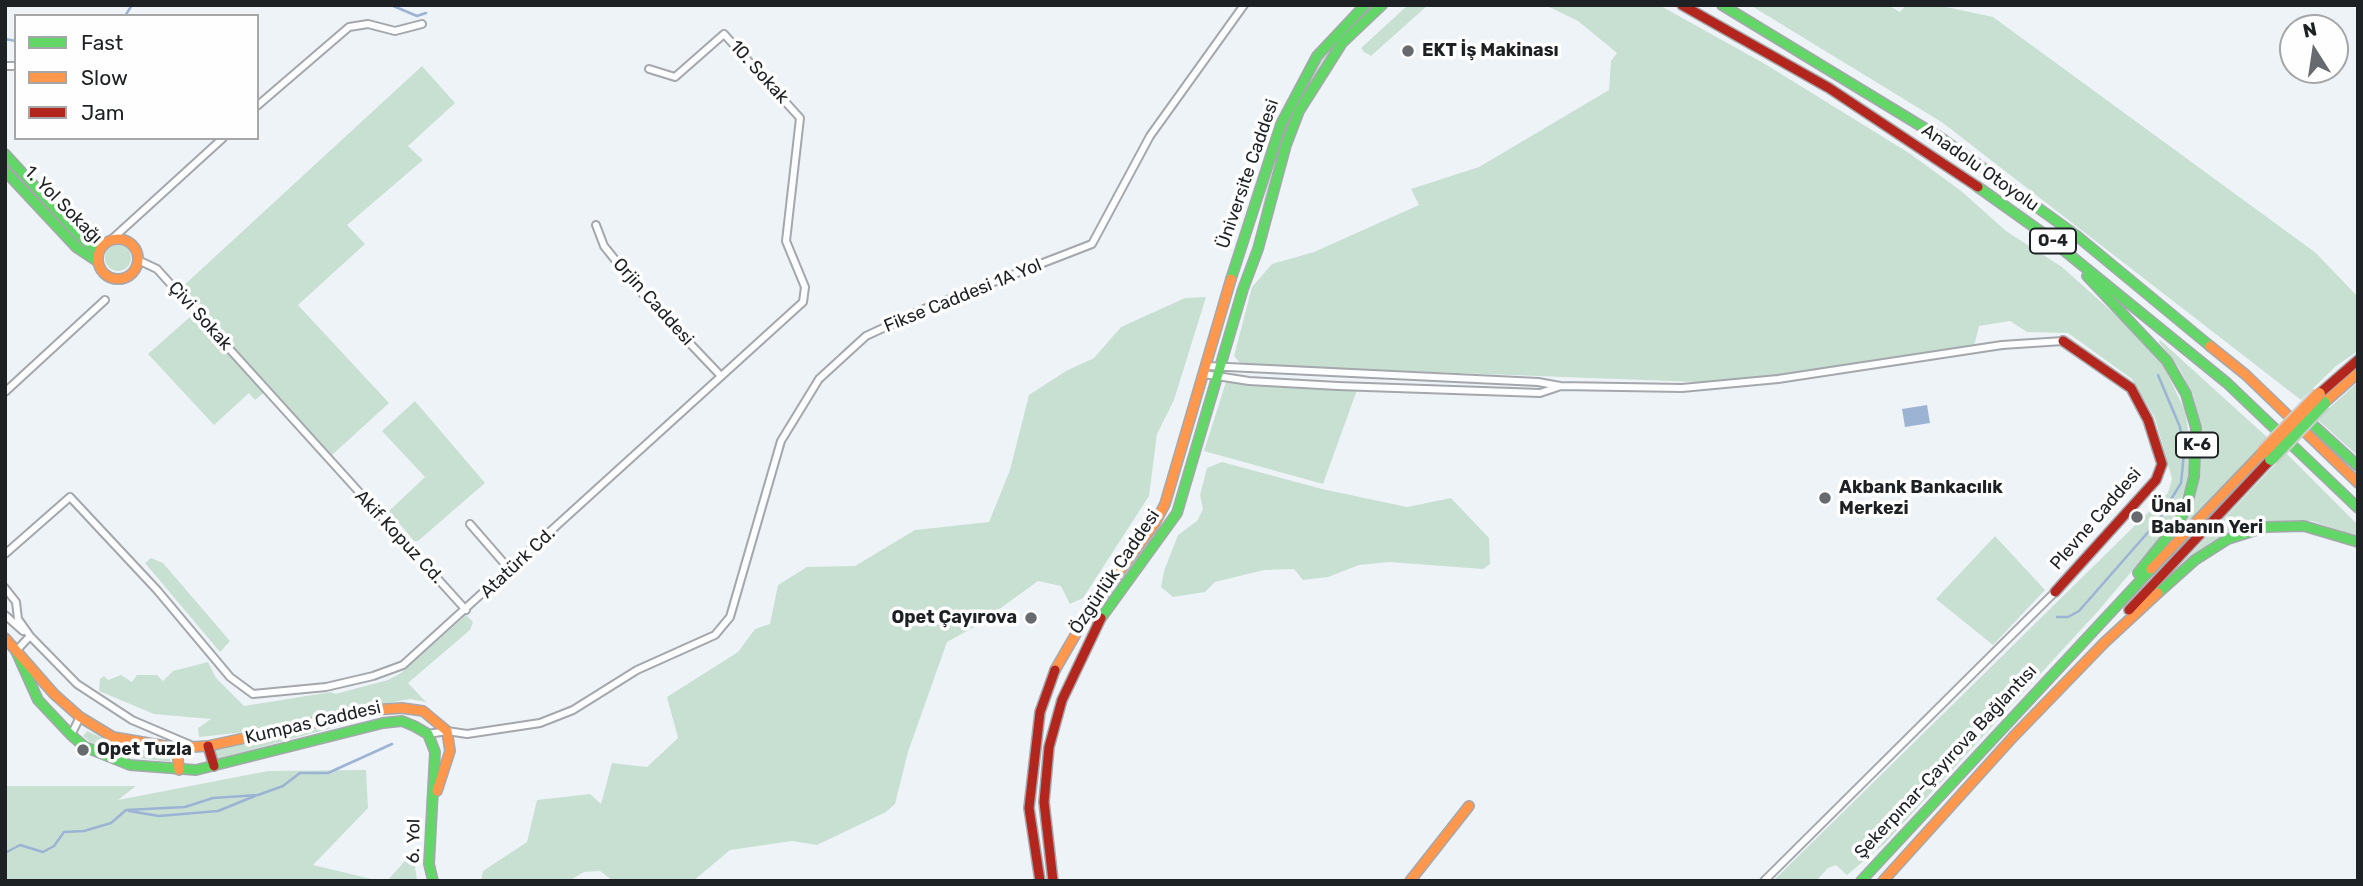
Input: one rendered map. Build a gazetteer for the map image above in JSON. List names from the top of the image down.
{
  "streets": {
    "main road": [
      "Anadolu Otoyolu",
      "Üniversite Caddesi",
      "1. Yol Sokağı",
      "O-4",
      "K-6",
      "Plevne Caddesi",
      "Özgürlük Caddesi",
      "Kumpas Caddesi",
      "Şekerpınar-Çayırova Bağlantısı",
      "6. Yol"
    ],
    "street": [
      "10. Sokak",
      "Fikse Caddesi 1A Yol",
      "Orjin Caddesi",
      "Çivi Sokak",
      "Akif Kopuz Cd.",
      "Atatürk Cd."
    ]
  },
  "crossings": [
    ["10. Sokak", "Atatürk Cd."],
    ["Anadolu Otoyolu", "K-6"],
    ["Üniversite Caddesi", "Özgürlük Caddesi"],
    ["1. Yol Sokağı", "Çivi Sokak"],
    ["Fikse Caddesi 1A Yol", "Kumpas Caddesi"],
    ["Orjin Caddesi", "Atatürk Cd."],
    ["Çivi Sokak", "Akif Kopuz Cd."],
    ["K-6", "Şekerpınar-Çayırova Bağlantısı"],
    ["Akif Kopuz Cd.", "Atatürk Cd."]
  ],
  "places": [
    "EKT İş Makinası",
    "Akbank Bankacılık Merkezi",
    "Ünal Babanın Yeri",
    "Opet Çayırova",
    "Opet Tuzla"
  ],
  "legend": ["Fast", "Slow", "Jam"],
  "north": "top"
}
